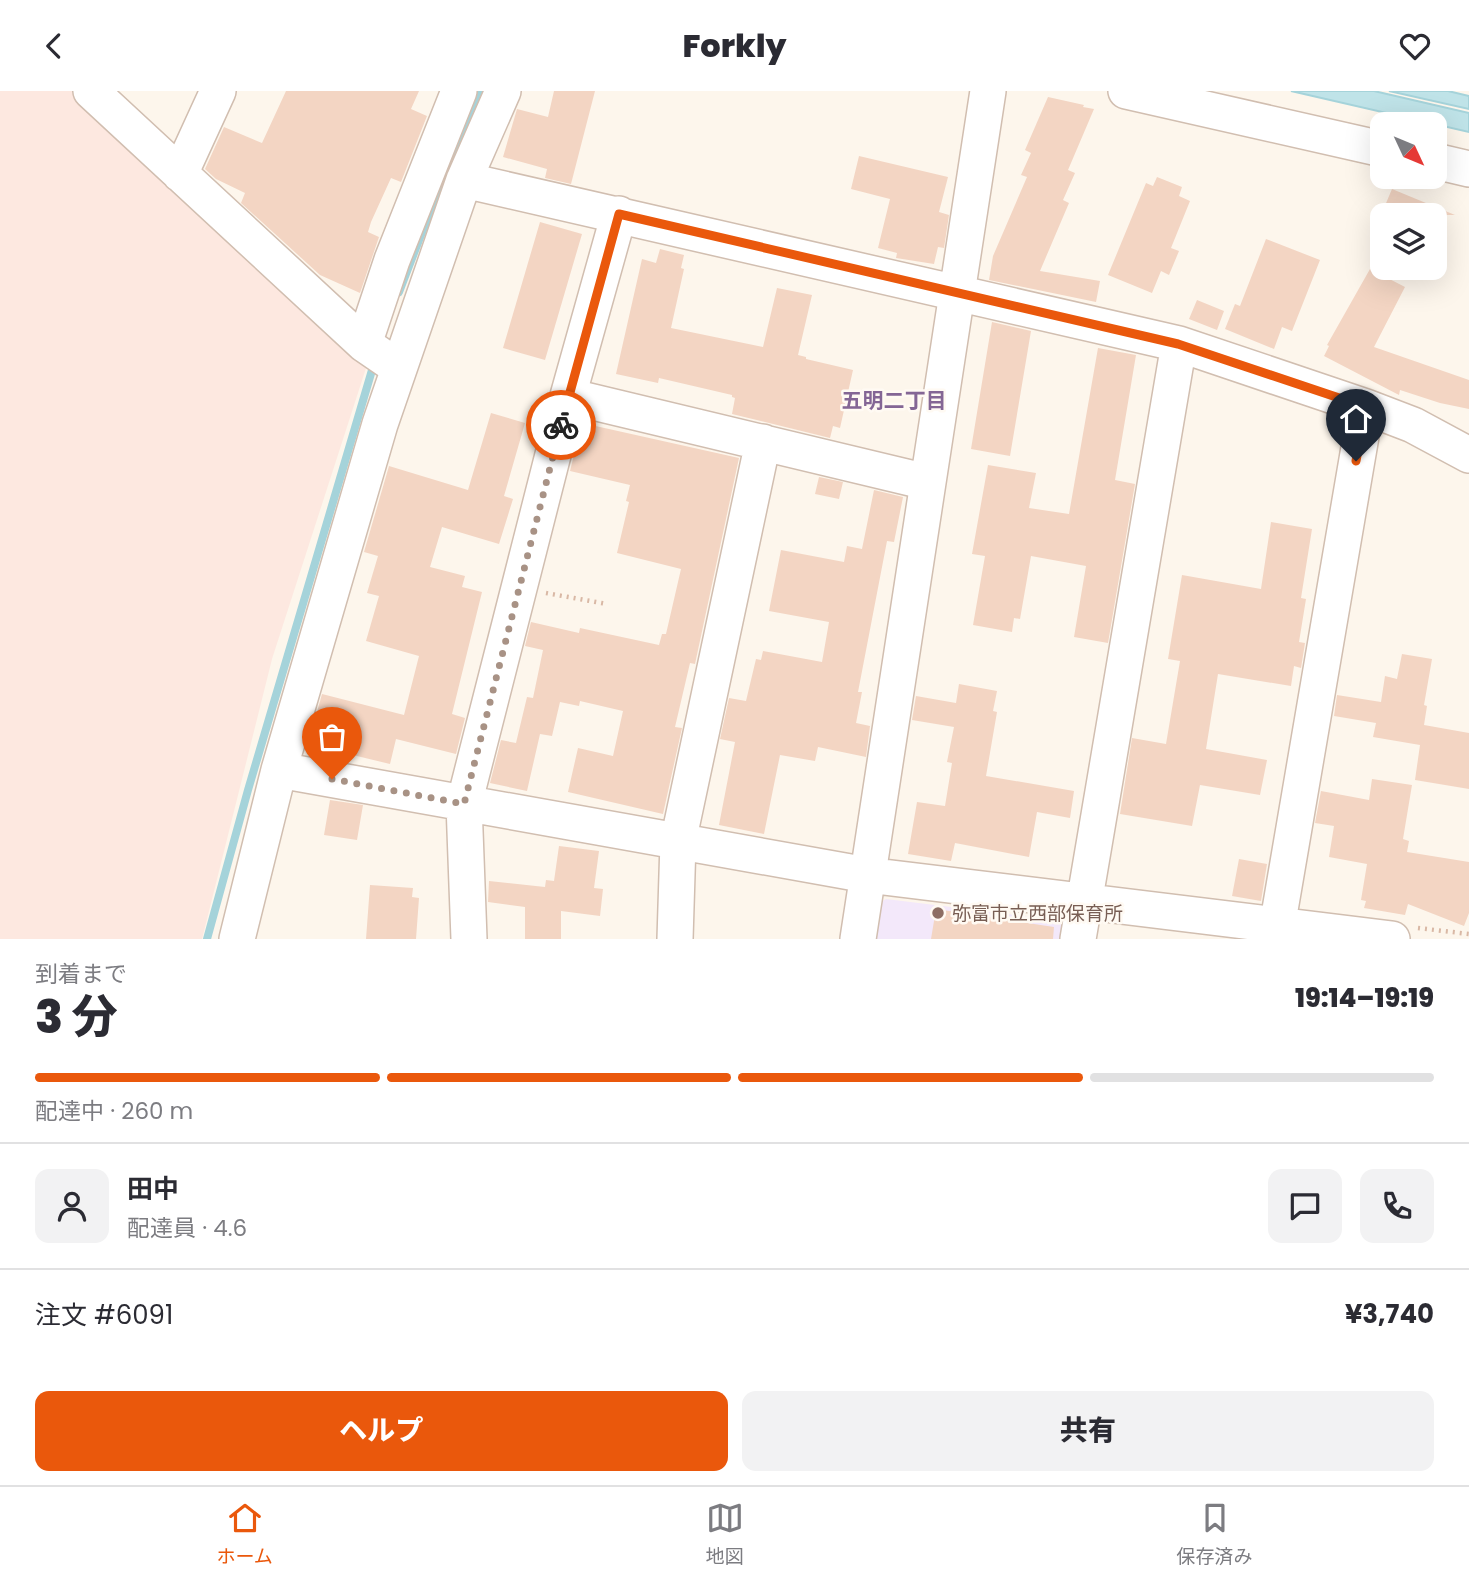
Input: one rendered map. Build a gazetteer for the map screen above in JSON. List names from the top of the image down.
{
  "districts": ["五明二丁目"],
  "places": ["弥富市立西部保育所"],
  "north": "bottom right",
  "page": {
    "header": "Forkly",
    "heading": ["3 分", "到着まで", "19:14–19:19"],
    "panel": [
      "田中",
      "配達員 · 4.6",
      "注文 #6091",
      "¥3,740"
    ],
    "bar": "配達中 · 260 m",
    "buttons": ["ヘルプ", "共有"],
    "tabs": ["ホーム", "地図", "保存済み"]
  }
}
